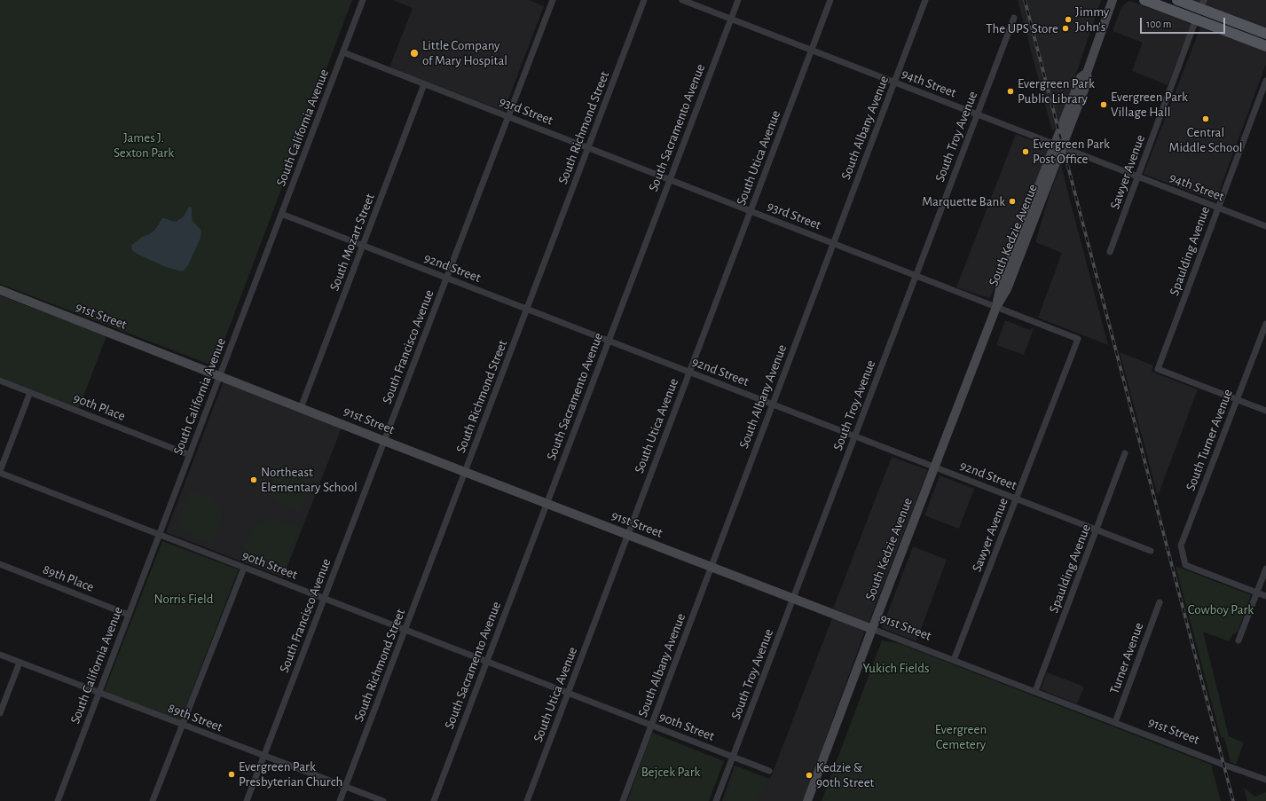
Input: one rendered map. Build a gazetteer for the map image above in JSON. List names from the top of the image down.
{
  "streets": {
    "street": [
      "94th Street",
      "93rd Street",
      "South California Avenue",
      "South Richmond Street",
      "South Sacramento Avenue",
      "South Albany Avenue",
      "South Troy Avenue",
      "South Utica Avenue",
      "Sawyer Avenue",
      "South Kedzie Avenue",
      "South Mozart Street",
      "Spaulding Avenue",
      "92nd Street",
      "91st Street",
      "South Francisco Avenue",
      "90th Place",
      "South Turner Avenue",
      "90th Street",
      "89th Place",
      "Turner Avenue",
      "89th Street"
    ]
  },
  "crossings": [
    ["94th Street", "South Sacramento Avenue"],
    ["94th Street", "South Albany Avenue"],
    ["94th Street", "South Troy Avenue"],
    ["94th Street", "South Utica Avenue"],
    ["94th Street", "Sawyer Avenue"],
    ["94th Street", "South Kedzie Avenue"],
    ["94th Street", "Spaulding Avenue"],
    ["93rd Street", "South California Avenue"],
    ["93rd Street", "South Richmond Street"],
    ["93rd Street", "South Sacramento Avenue"],
    ["93rd Street", "South Albany Avenue"],
    ["93rd Street", "South Troy Avenue"],
    ["93rd Street", "South Utica Avenue"],
    ["93rd Street", "Sawyer Avenue"],
    ["93rd Street", "South Kedzie Avenue"],
    ["93rd Street", "South Mozart Street"],
    ["93rd Street", "South Francisco Avenue"],
    ["South California Avenue", "92nd Street"],
    ["South California Avenue", "91st Street"],
    ["South California Avenue", "90th Place"],
    ["South California Avenue", "90th Street"],
    ["South California Avenue", "89th Place"],
    ["South California Avenue", "89th Street"],
    ["South Richmond Street", "92nd Street"],
    ["South Richmond Street", "91st Street"],
    ["South Richmond Street", "90th Street"],
    ["South Richmond Street", "89th Street"],
    ["South Sacramento Avenue", "92nd Street"],
    ["South Sacramento Avenue", "91st Street"],
    ["South Sacramento Avenue", "90th Street"],
    ["South Albany Avenue", "92nd Street"],
    ["South Albany Avenue", "91st Street"],
    ["South Albany Avenue", "90th Street"],
    ["South Troy Avenue", "92nd Street"],
    ["South Troy Avenue", "91st Street"],
    ["South Troy Avenue", "90th Street"],
    ["South Utica Avenue", "92nd Street"],
    ["South Utica Avenue", "91st Street"],
    ["South Utica Avenue", "90th Street"],
    ["Sawyer Avenue", "92nd Street"],
    ["Sawyer Avenue", "91st Street"],
    ["South Kedzie Avenue", "92nd Street"],
    ["South Kedzie Avenue", "91st Street"],
    ["South Mozart Street", "92nd Street"],
    ["South Mozart Street", "91st Street"],
    ["Spaulding Avenue", "92nd Street"],
    ["Spaulding Avenue", "91st Street"],
    ["Spaulding Avenue", "South Turner Avenue"],
    ["92nd Street", "South Francisco Avenue"],
    ["91st Street", "South Francisco Avenue"],
    ["91st Street", "Turner Avenue"],
    ["South Francisco Avenue", "90th Street"],
    ["South Francisco Avenue", "89th Street"]
  ],
  "parks": [
    "James J. Sexton Park",
    "Norris Field",
    "Cowboy Park",
    "Yukich Fields",
    "Evergreen Cemetery",
    "Bejcek Park"
  ],
  "places": [
    "Jimmy John's",
    "The UPS Store",
    "Little Company of Mary Hospital",
    "Evergreen Park Public Library",
    "Evergreen Park Village Hall",
    "Central Middle School",
    "Evergreen Park Post Office",
    "Marquette Bank",
    "Northeast Elementary School",
    "Evergreen Park Presbyterian Church",
    "Kedzie & 90th Street"
  ],
  "scale_bar": "100 m"
}
